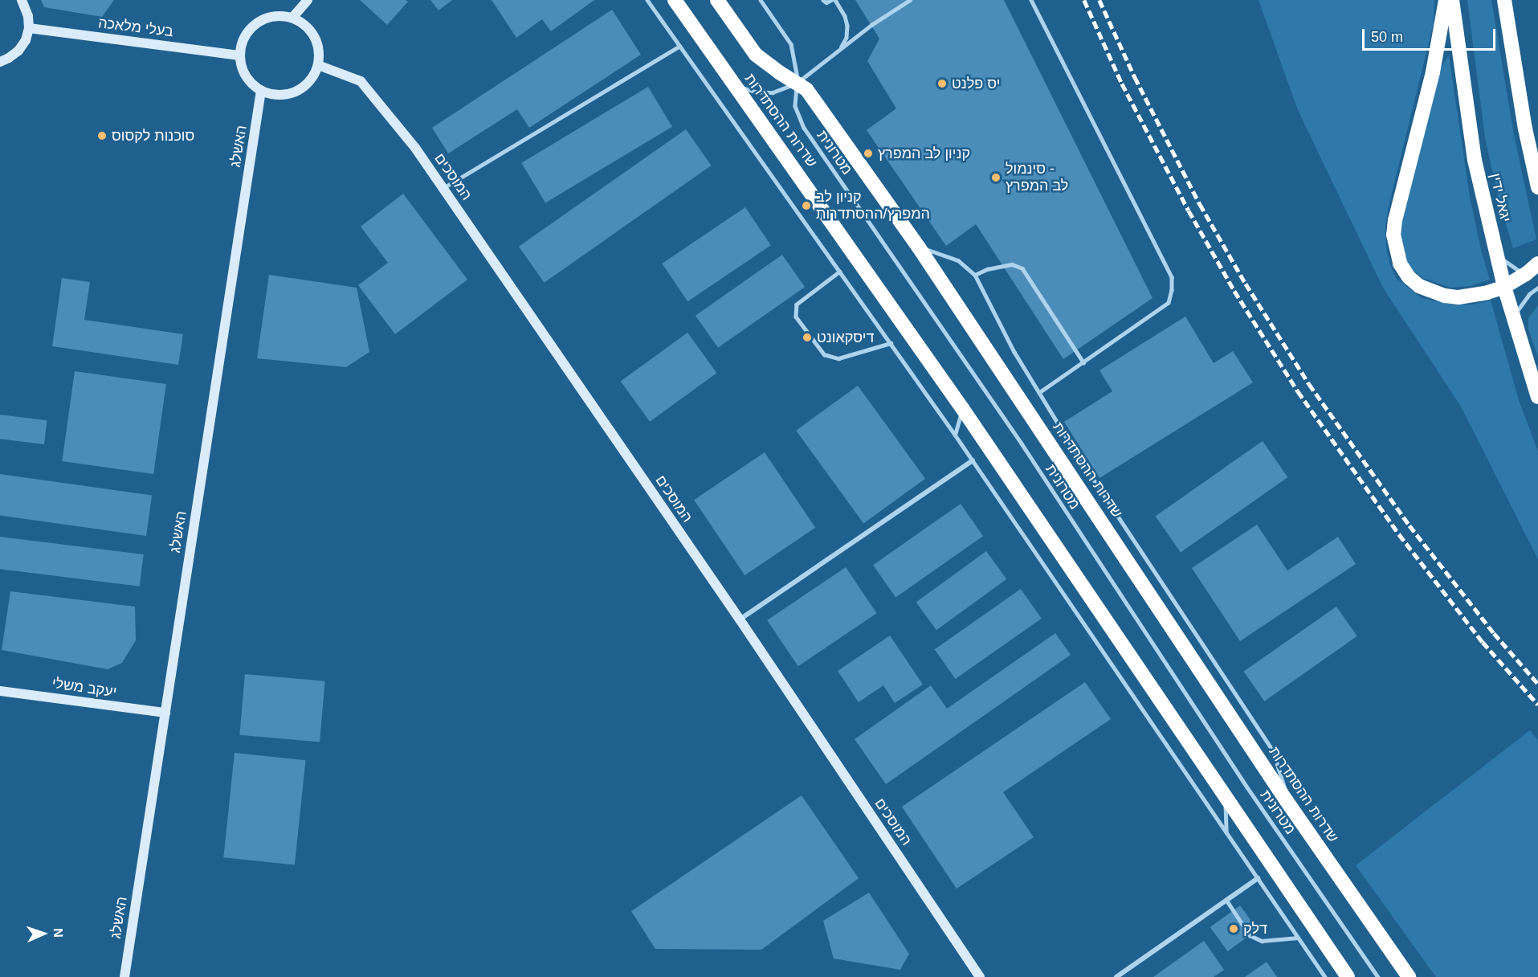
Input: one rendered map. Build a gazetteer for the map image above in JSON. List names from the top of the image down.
{
  "streets": {
    "highway": ["שדרות ההסתדרות", "יגאל ידין"],
    "street": [
      "בעלי מלאכה",
      "האשלג",
      "המוסכים",
      "יעקב משלי"
    ],
    "lane": ["מטרונית"]
  },
  "crossings": [
    ["בעלי מלאכה", "האשלג"],
    ["בעלי מלאכה", "המוסכים"],
    ["שדרות ההסתדרות", "מטרונית"],
    ["האשלג", "המוסכים"],
    ["האשלג", "יעקב משלי"]
  ],
  "places": [
    "יס פלנט",
    "סוכנות לקסוס",
    "קניון לב המפרץ",
    "סינמול - לב המפרץ",
    "קניון לב המפרץ/ההסתדרות",
    "דיסקאונט",
    "דלק"
  ],
  "scale_bar": "50 m",
  "north": "right"
}
